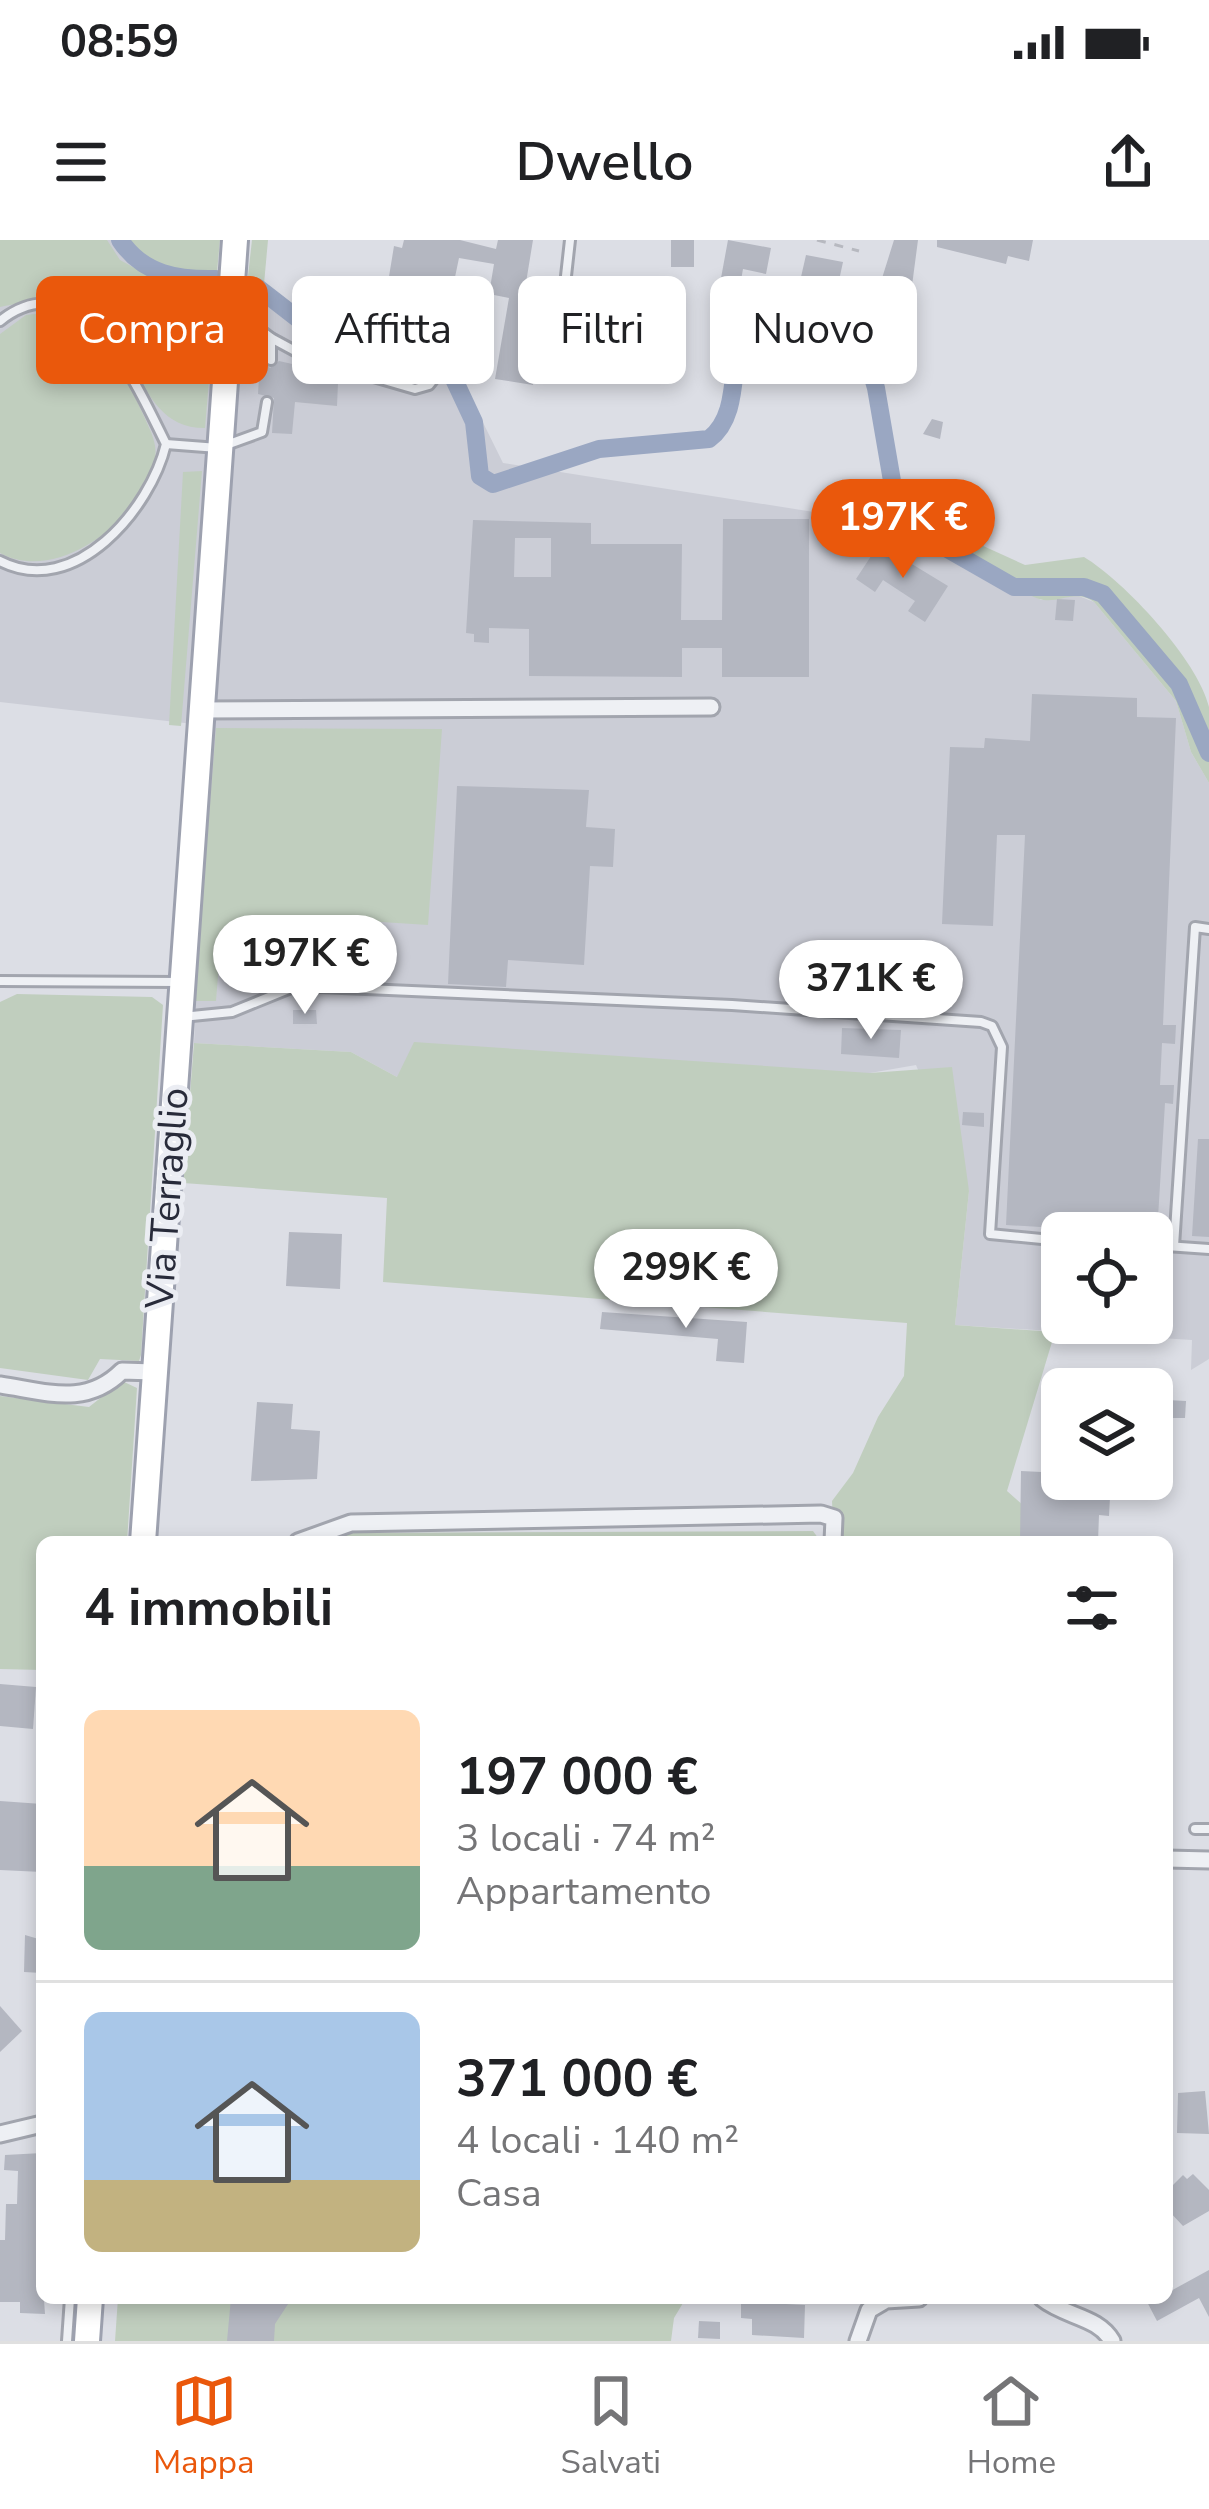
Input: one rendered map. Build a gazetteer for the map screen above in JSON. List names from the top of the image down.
{
  "streets": {
    "main road": ["Via Terraglio"]
  },
  "page": {
    "status": "08:59",
    "header": "Dwello",
    "chip": [
      "Compra",
      "Affitta",
      "Filtri",
      "Nuovo"
    ],
    "price": [
      "197K €",
      "197K €",
      "371K €",
      "299K €"
    ],
    "heading": "4 immobili",
    "list": [
      {
        "name": "197 000 €",
        "note": "3 locali · 74 m² · Appartamento"
      },
      {
        "name": "371 000 €",
        "note": "4 locali · 140 m² · Casa"
      }
    ],
    "tabs": ["Mappa", "Salvati", "Home"]
  }
}
